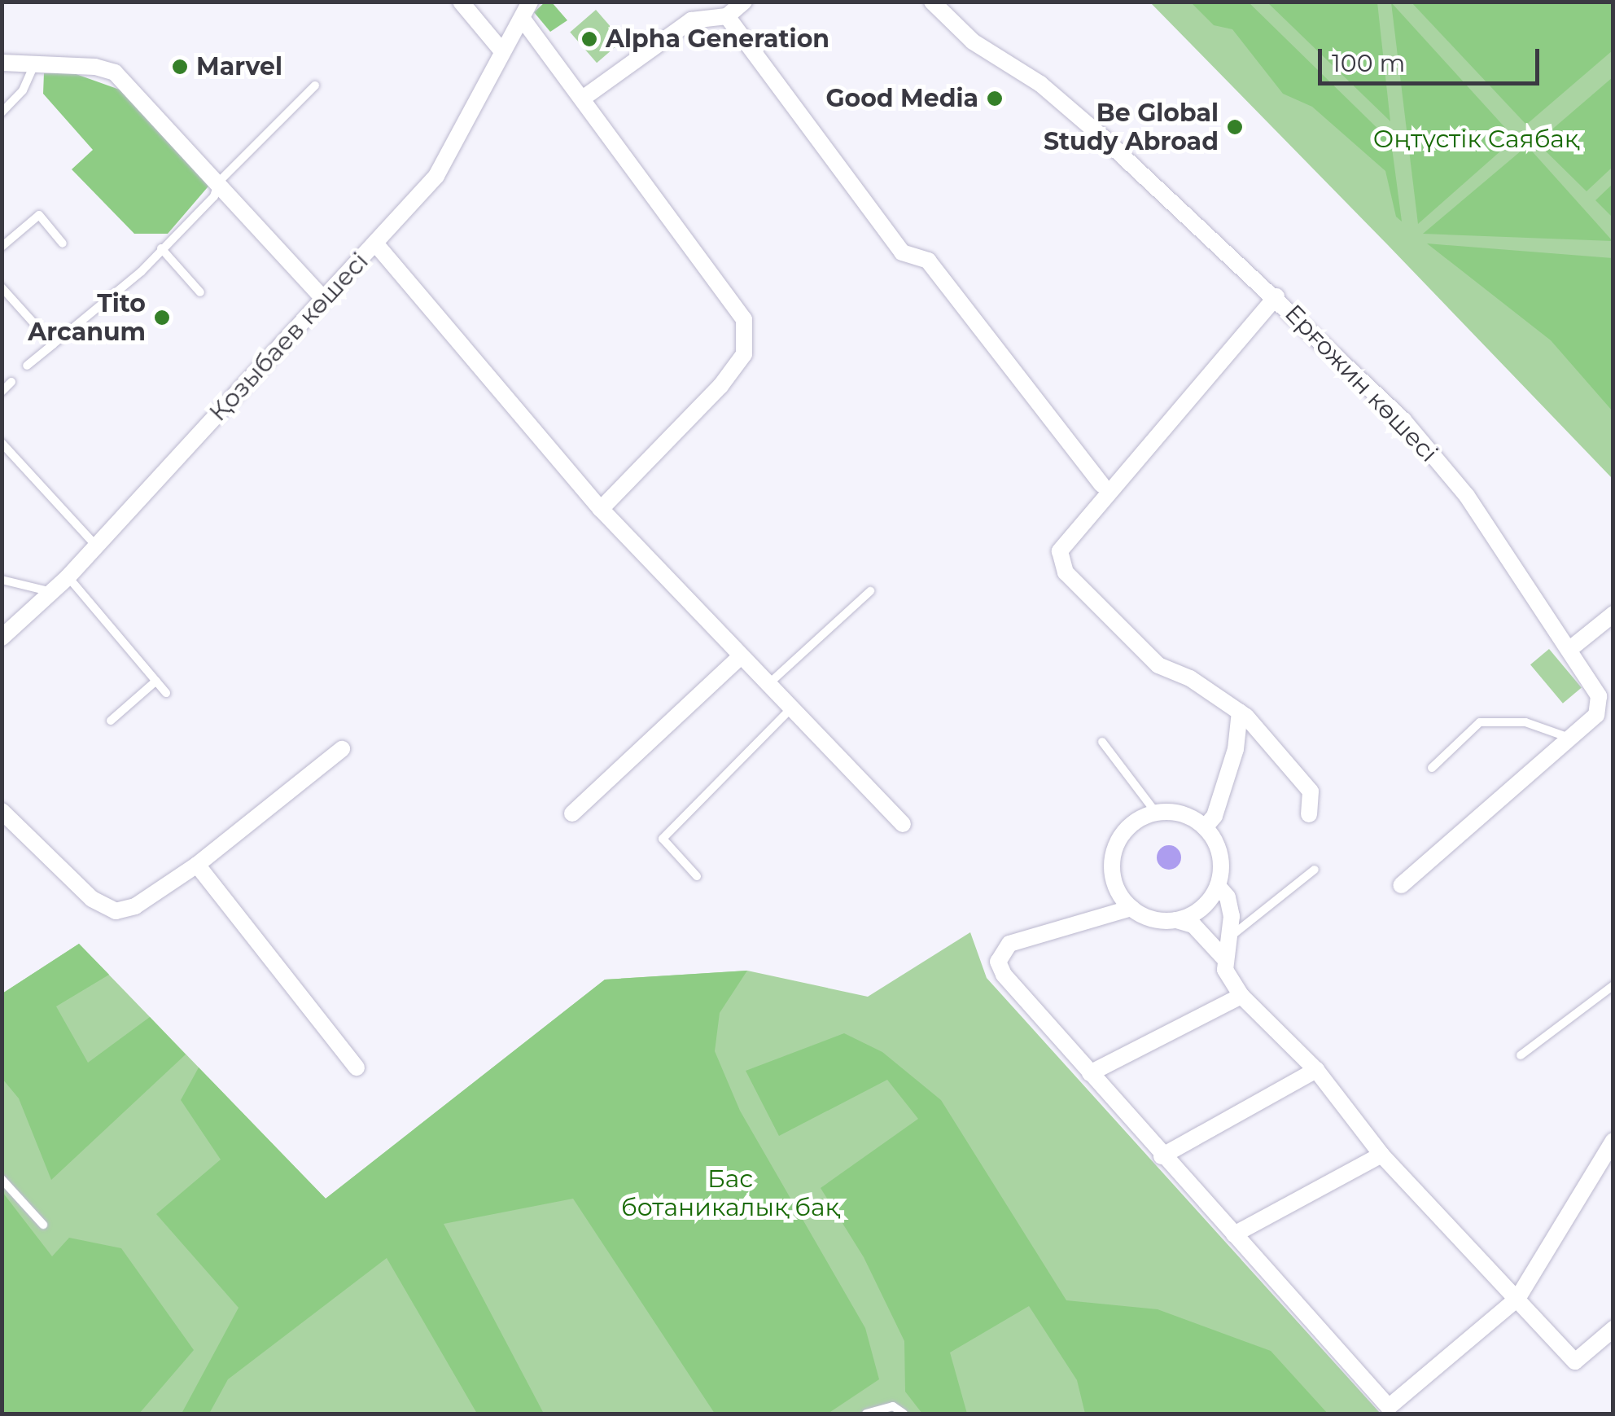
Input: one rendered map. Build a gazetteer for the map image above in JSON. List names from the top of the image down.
{
  "streets": {
    "street": ["Қозыбаев көшесі", "Ерғожин көшесі"]
  },
  "parks": ["Оңтүстік Саябақ", "Бас ботаникалық бақ"],
  "places": [
    "Alpha Generation",
    "Marvel",
    "Good Media",
    "Be Global Study Abroad",
    "Tito Arcanum"
  ],
  "scale_bar": "100 m"
}
